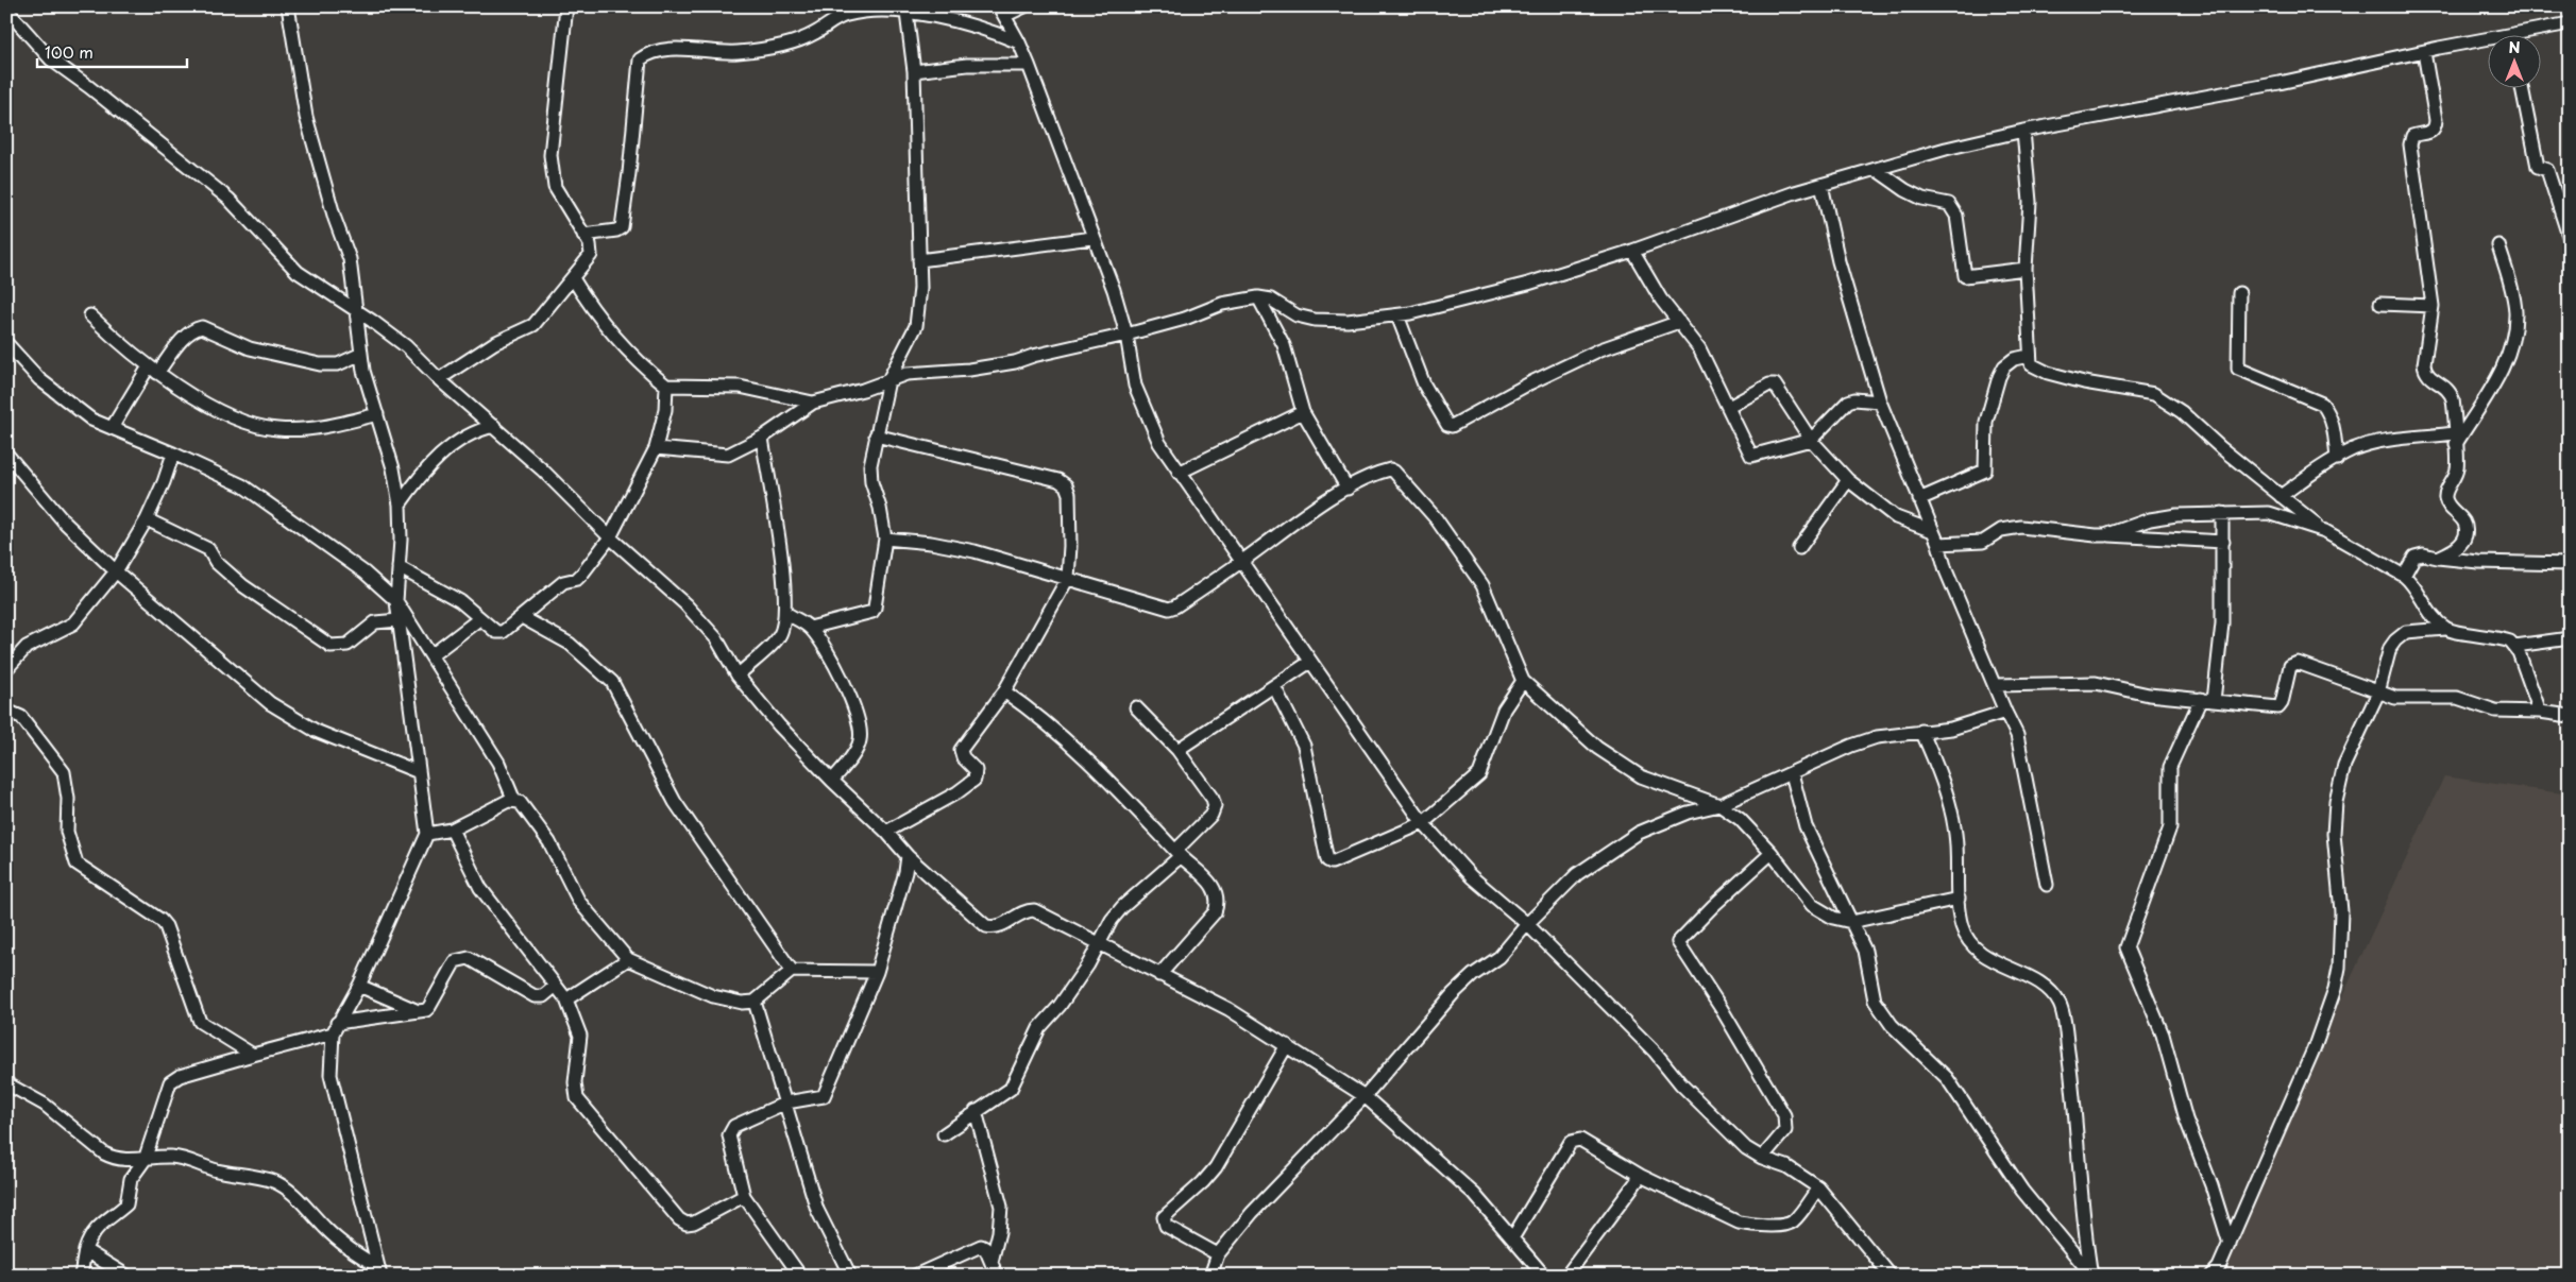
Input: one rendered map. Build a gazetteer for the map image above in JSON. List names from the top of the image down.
{
  "scale_bar": "100 m",
  "north": "top"
}
